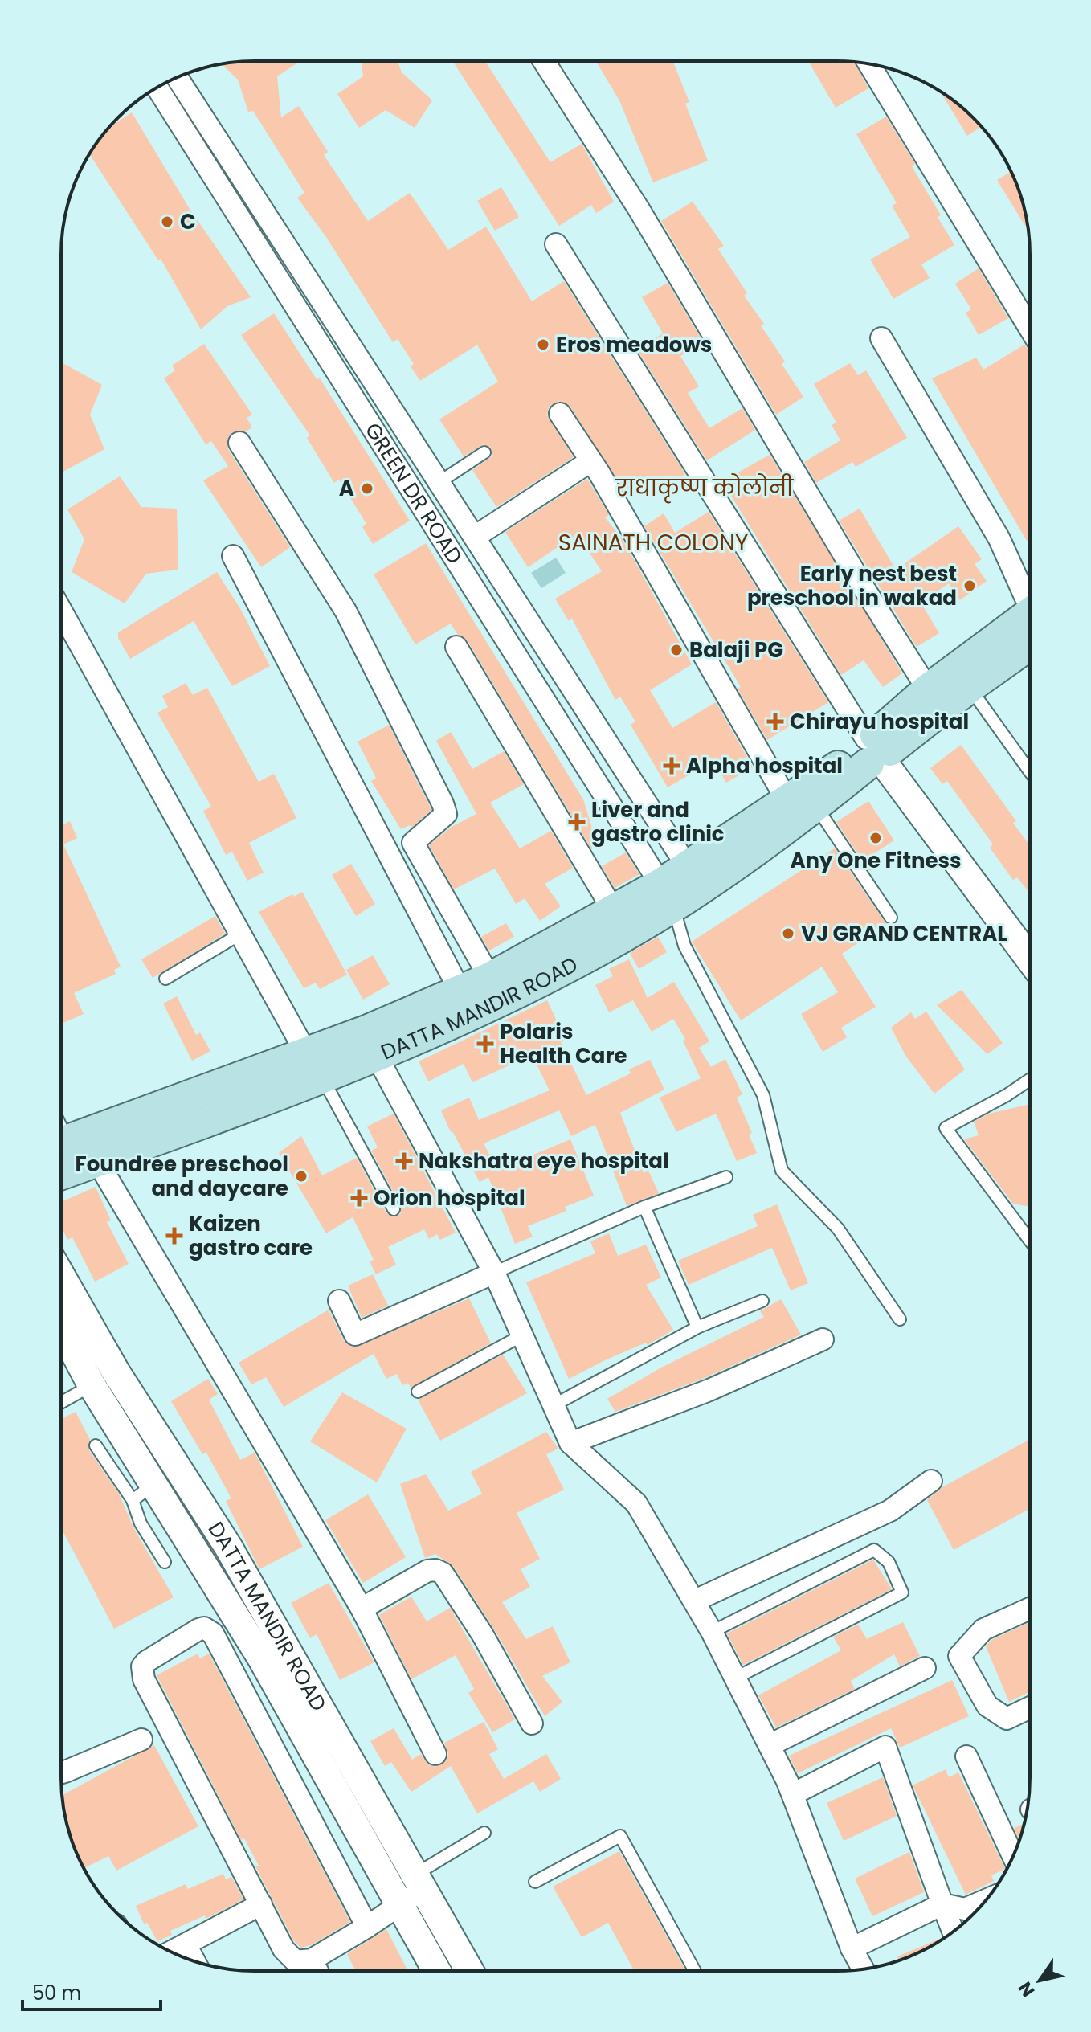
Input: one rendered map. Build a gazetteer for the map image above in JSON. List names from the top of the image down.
{
  "streets": {
    "main road": ["DATTA MANDIR ROAD"],
    "street": ["GREEN DR ROAD"]
  },
  "crossings": [
    ["GREEN DR ROAD", "DATTA MANDIR ROAD"]
  ],
  "districts": ["राधाकृष्ण कोलोनी", "SAINATH COLONY"],
  "places": {
    "other": [
      "C",
      "Eros meadows",
      "A",
      "Early nest best preschool in wakad",
      "Balaji PG",
      "Any One Fitness",
      "VJ GRAND CENTRAL",
      "Foundree preschool and daycare"
    ],
    "health": [
      "Chirayu hospital",
      "Alpha hospital",
      "Liver and gastro clinic",
      "Polaris Health Care",
      "Nakshatra eye hospital",
      "Orion hospital",
      "Kaizen gastro care"
    ]
  },
  "scale_bar": "50 m",
  "north": "bottom left"
}
